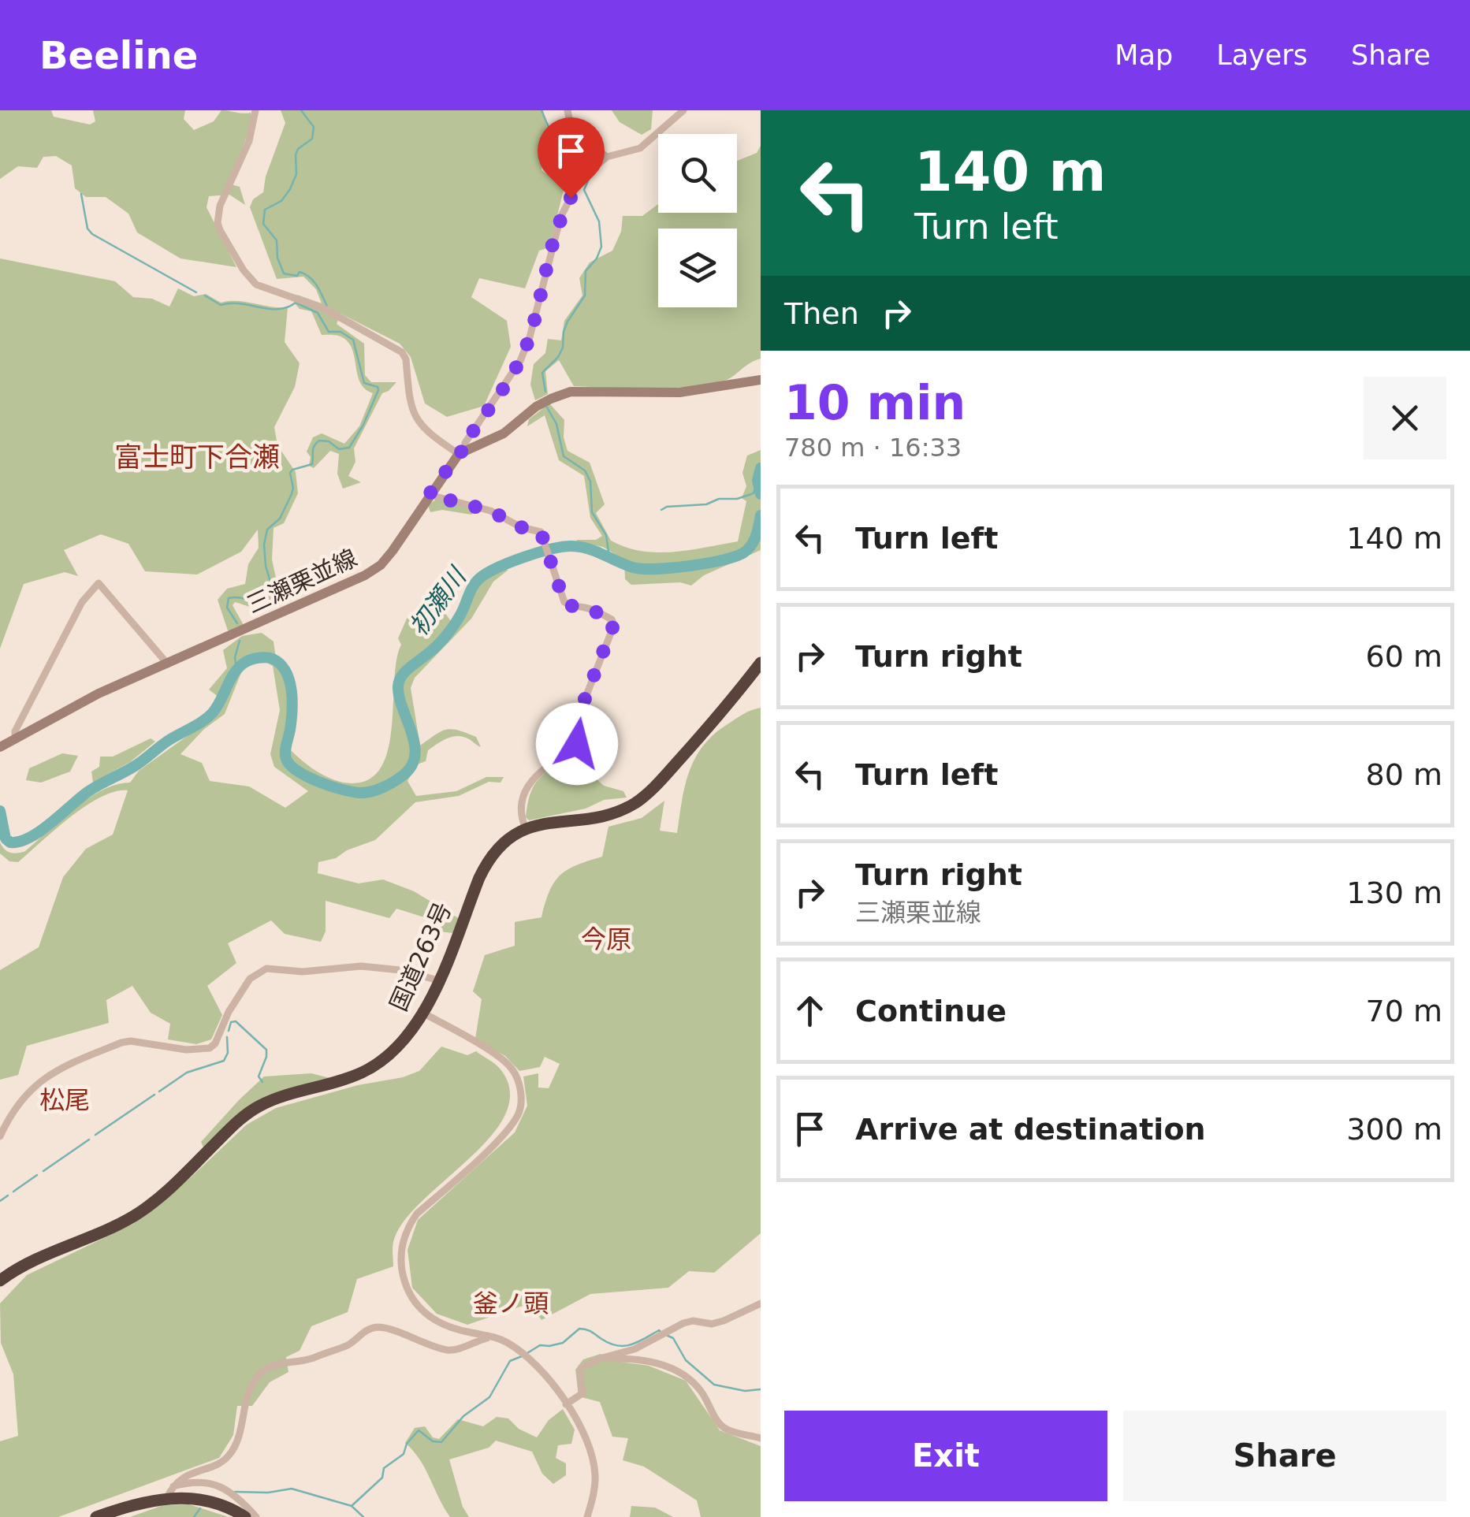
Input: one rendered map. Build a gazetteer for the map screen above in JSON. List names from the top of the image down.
{
  "streets": {
    "highway": ["国道263号"],
    "main road": ["三瀬栗並線"]
  },
  "districts": [
    "富士町下合瀬",
    "今原",
    "松尾",
    "釜ノ頭"
  ],
  "water": ["初瀬川"],
  "page": {
    "header": "Beeline",
    "nav": ["Map", "Layers", "Share"],
    "turn": ["140 m", "Turn left"],
    "then": "Then",
    "heading": ["10 min", "780 m · 16:33"],
    "list": [
      {
        "name": "Turn left",
        "value": "140 m"
      },
      {
        "name": "Turn right",
        "value": "60 m"
      },
      {
        "name": "Turn left",
        "value": "80 m"
      },
      {
        "name": "Turn right",
        "note": "三瀬栗並線",
        "value": "130 m"
      },
      {
        "name": "Continue",
        "value": "70 m"
      },
      {
        "name": "Arrive at destination",
        "value": "300 m"
      }
    ],
    "buttons": ["Exit", "Share"]
  }
}
